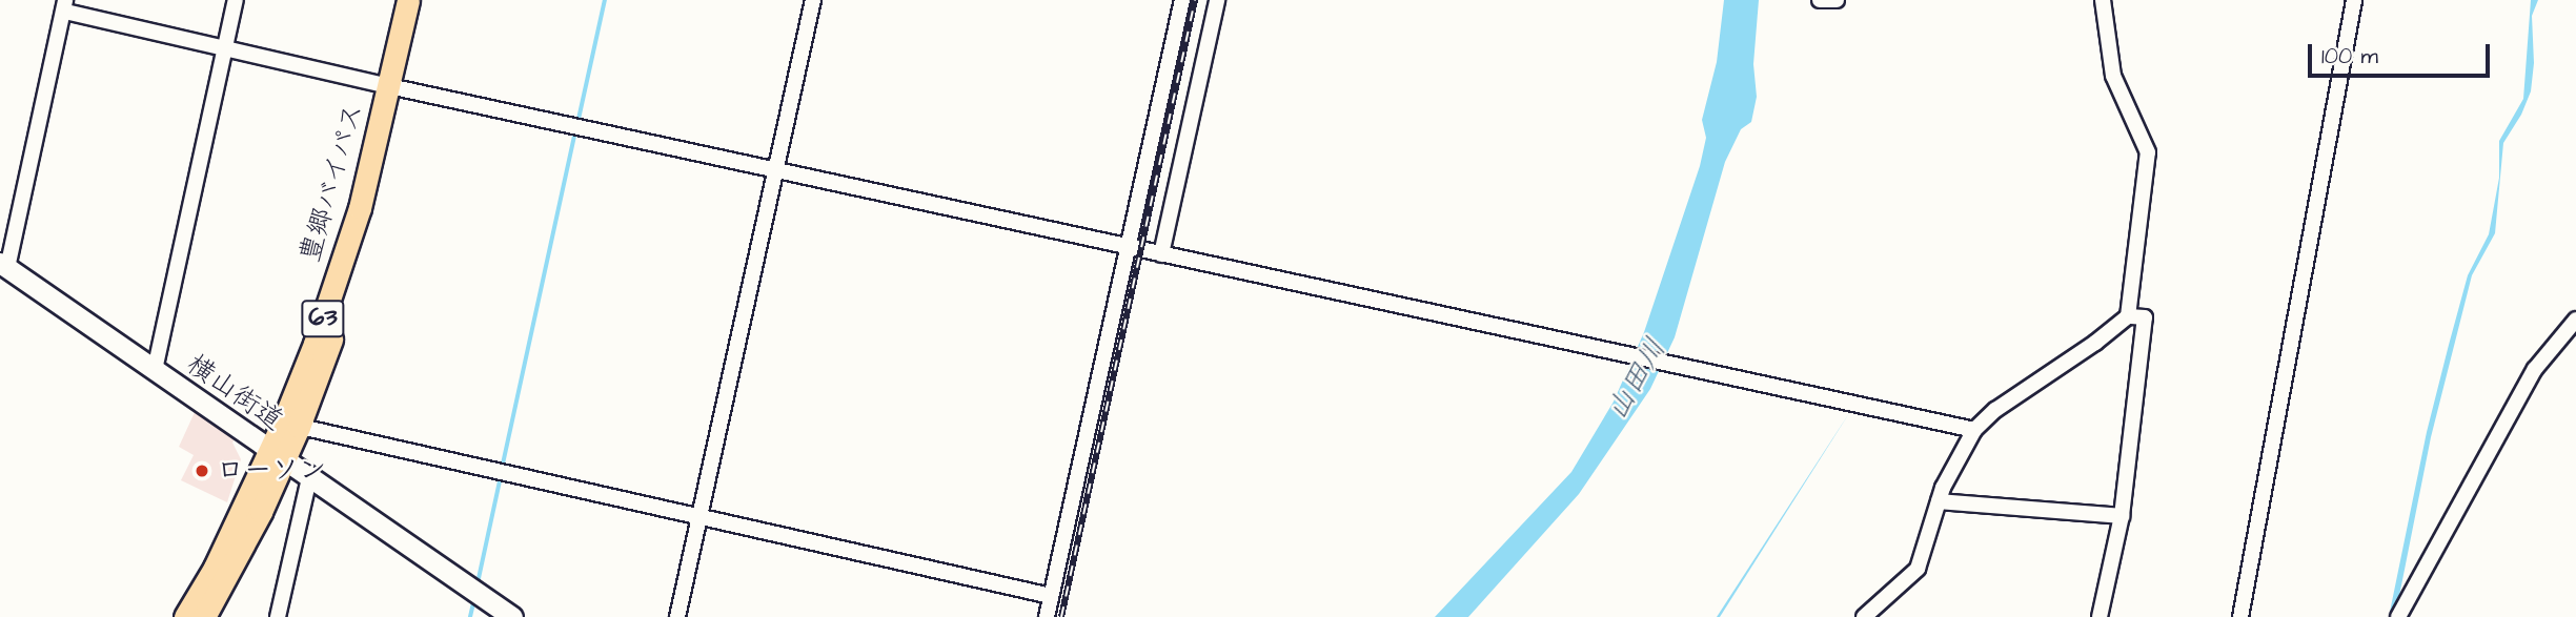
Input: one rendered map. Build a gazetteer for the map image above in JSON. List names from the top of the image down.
{
  "streets": {
    "main road": ["豊郷バイパス", "63"],
    "street": ["横山街道"]
  },
  "crossings": [
    ["豊郷バイパス", "横山街道"]
  ],
  "water": ["山田川"],
  "places": ["ローソン"],
  "scale_bar": "100 m"
}
